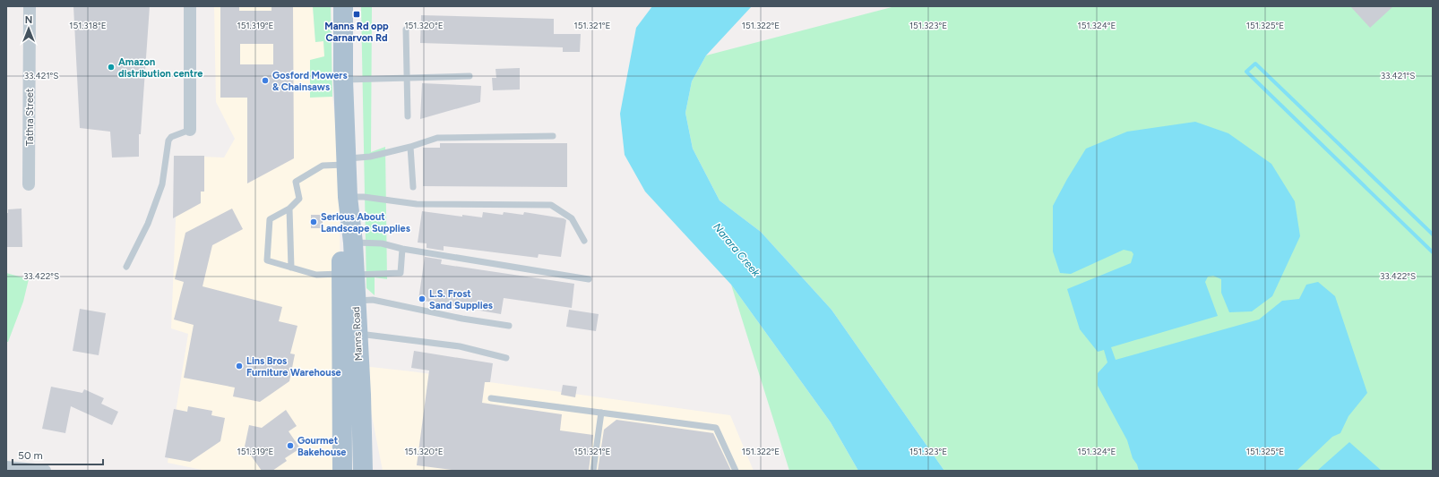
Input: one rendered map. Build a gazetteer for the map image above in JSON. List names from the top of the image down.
{
  "streets": {
    "main road": ["Manns Road"],
    "street": ["Tathra Street"]
  },
  "water": ["Narara Creek"],
  "places": {
    "transit": ["Manns Rd opp Carnarvon Rd"],
    "other": [
      "Amazon distribution centre",
      "Gosford Mowers & Chainsaws",
      "Serious About Landscape Supplies",
      "L.S. Frost Sand Supplies",
      "Lins Bros Furniture Warehouse",
      "Gourmet Bakehouse"
    ]
  },
  "scale_bar": "50 m",
  "north": "top",
  "coordinates": [
    "151.318°E",
    "151.319°E",
    "151.320°E",
    "151.321°E",
    "151.322°E",
    "151.323°E",
    "151.324°E",
    "151.325°E",
    "33.421°S",
    "33.422°S"
  ]
}
